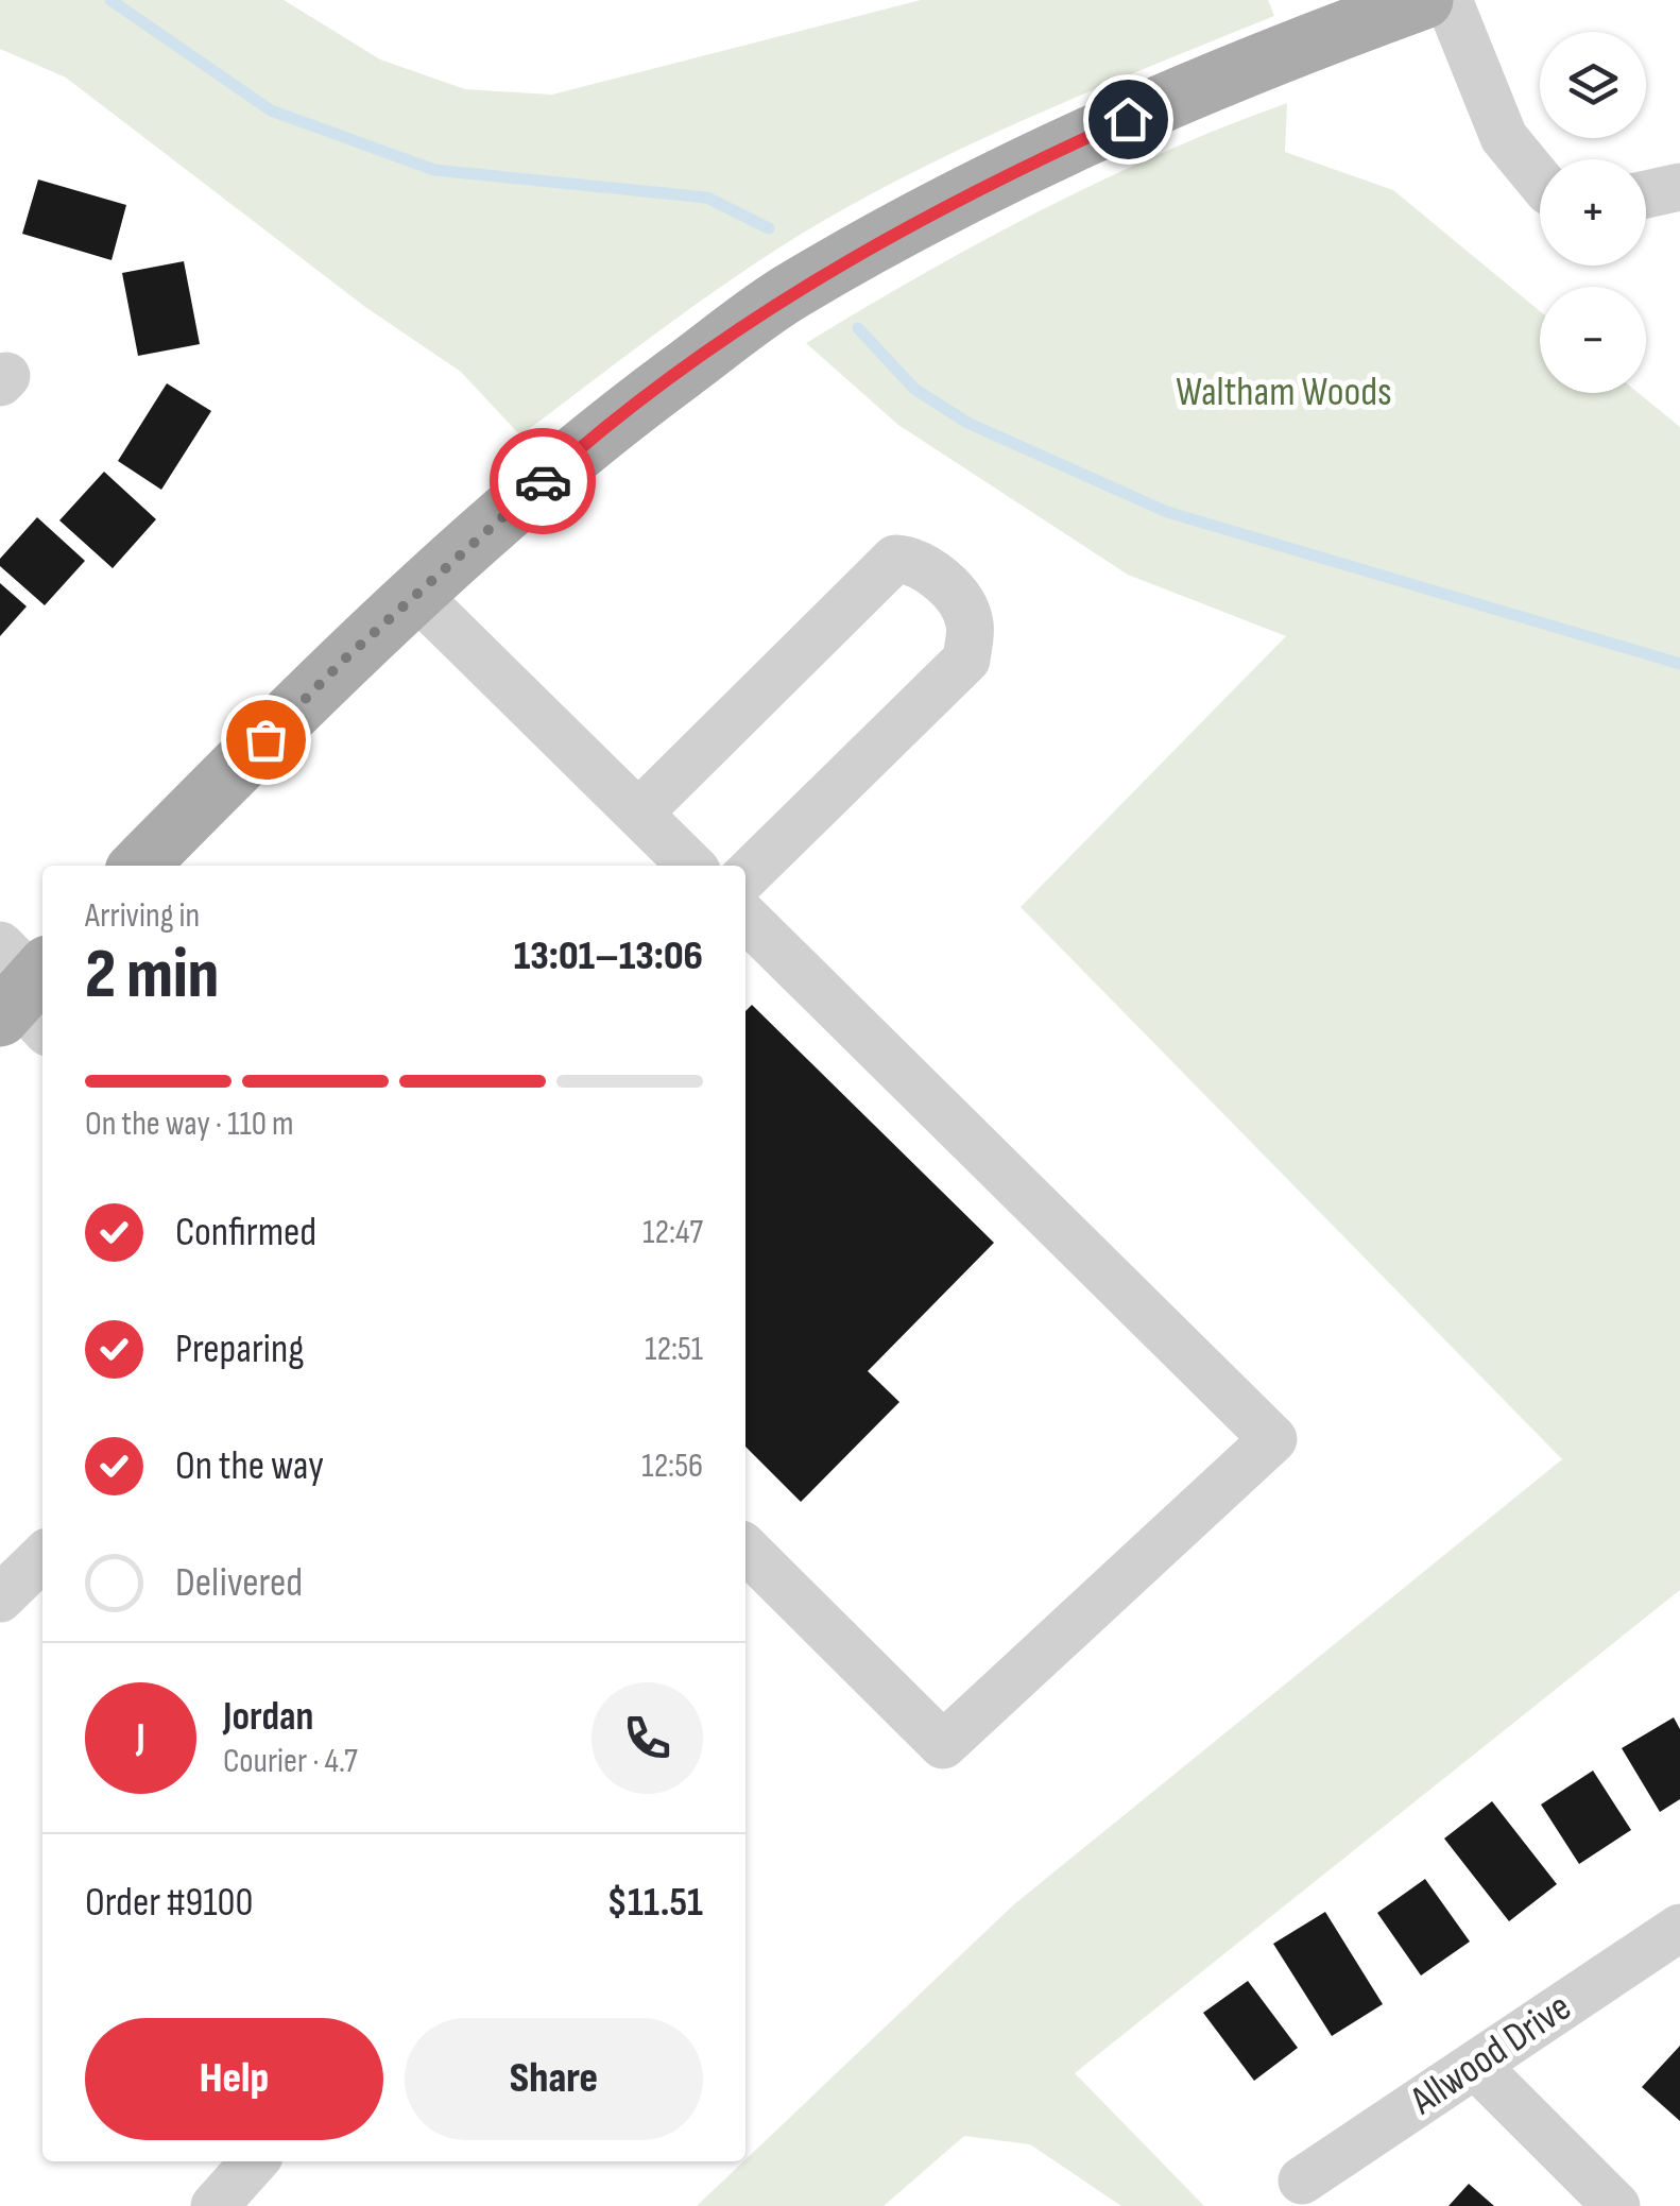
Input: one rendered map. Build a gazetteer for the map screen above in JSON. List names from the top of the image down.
{
  "streets": {
    "street": ["Allwood Drive"]
  },
  "parks": ["Waltham Woods"],
  "page": {
    "map_buttons": ["+", "−"],
    "heading": ["2 min", "Arriving in", "13:01–13:06"],
    "panel": [
      "Jordan",
      "Courier · 4.7",
      "Order #9100",
      "$11.51"
    ],
    "bar": "On the way · 110 m",
    "list": [
      ["Confirmed", "12:47"],
      ["Preparing", "12:51"],
      ["On the way", "12:56"],
      "Delivered"
    ],
    "round": "J",
    "buttons": ["Help", "Share"]
  }
}
